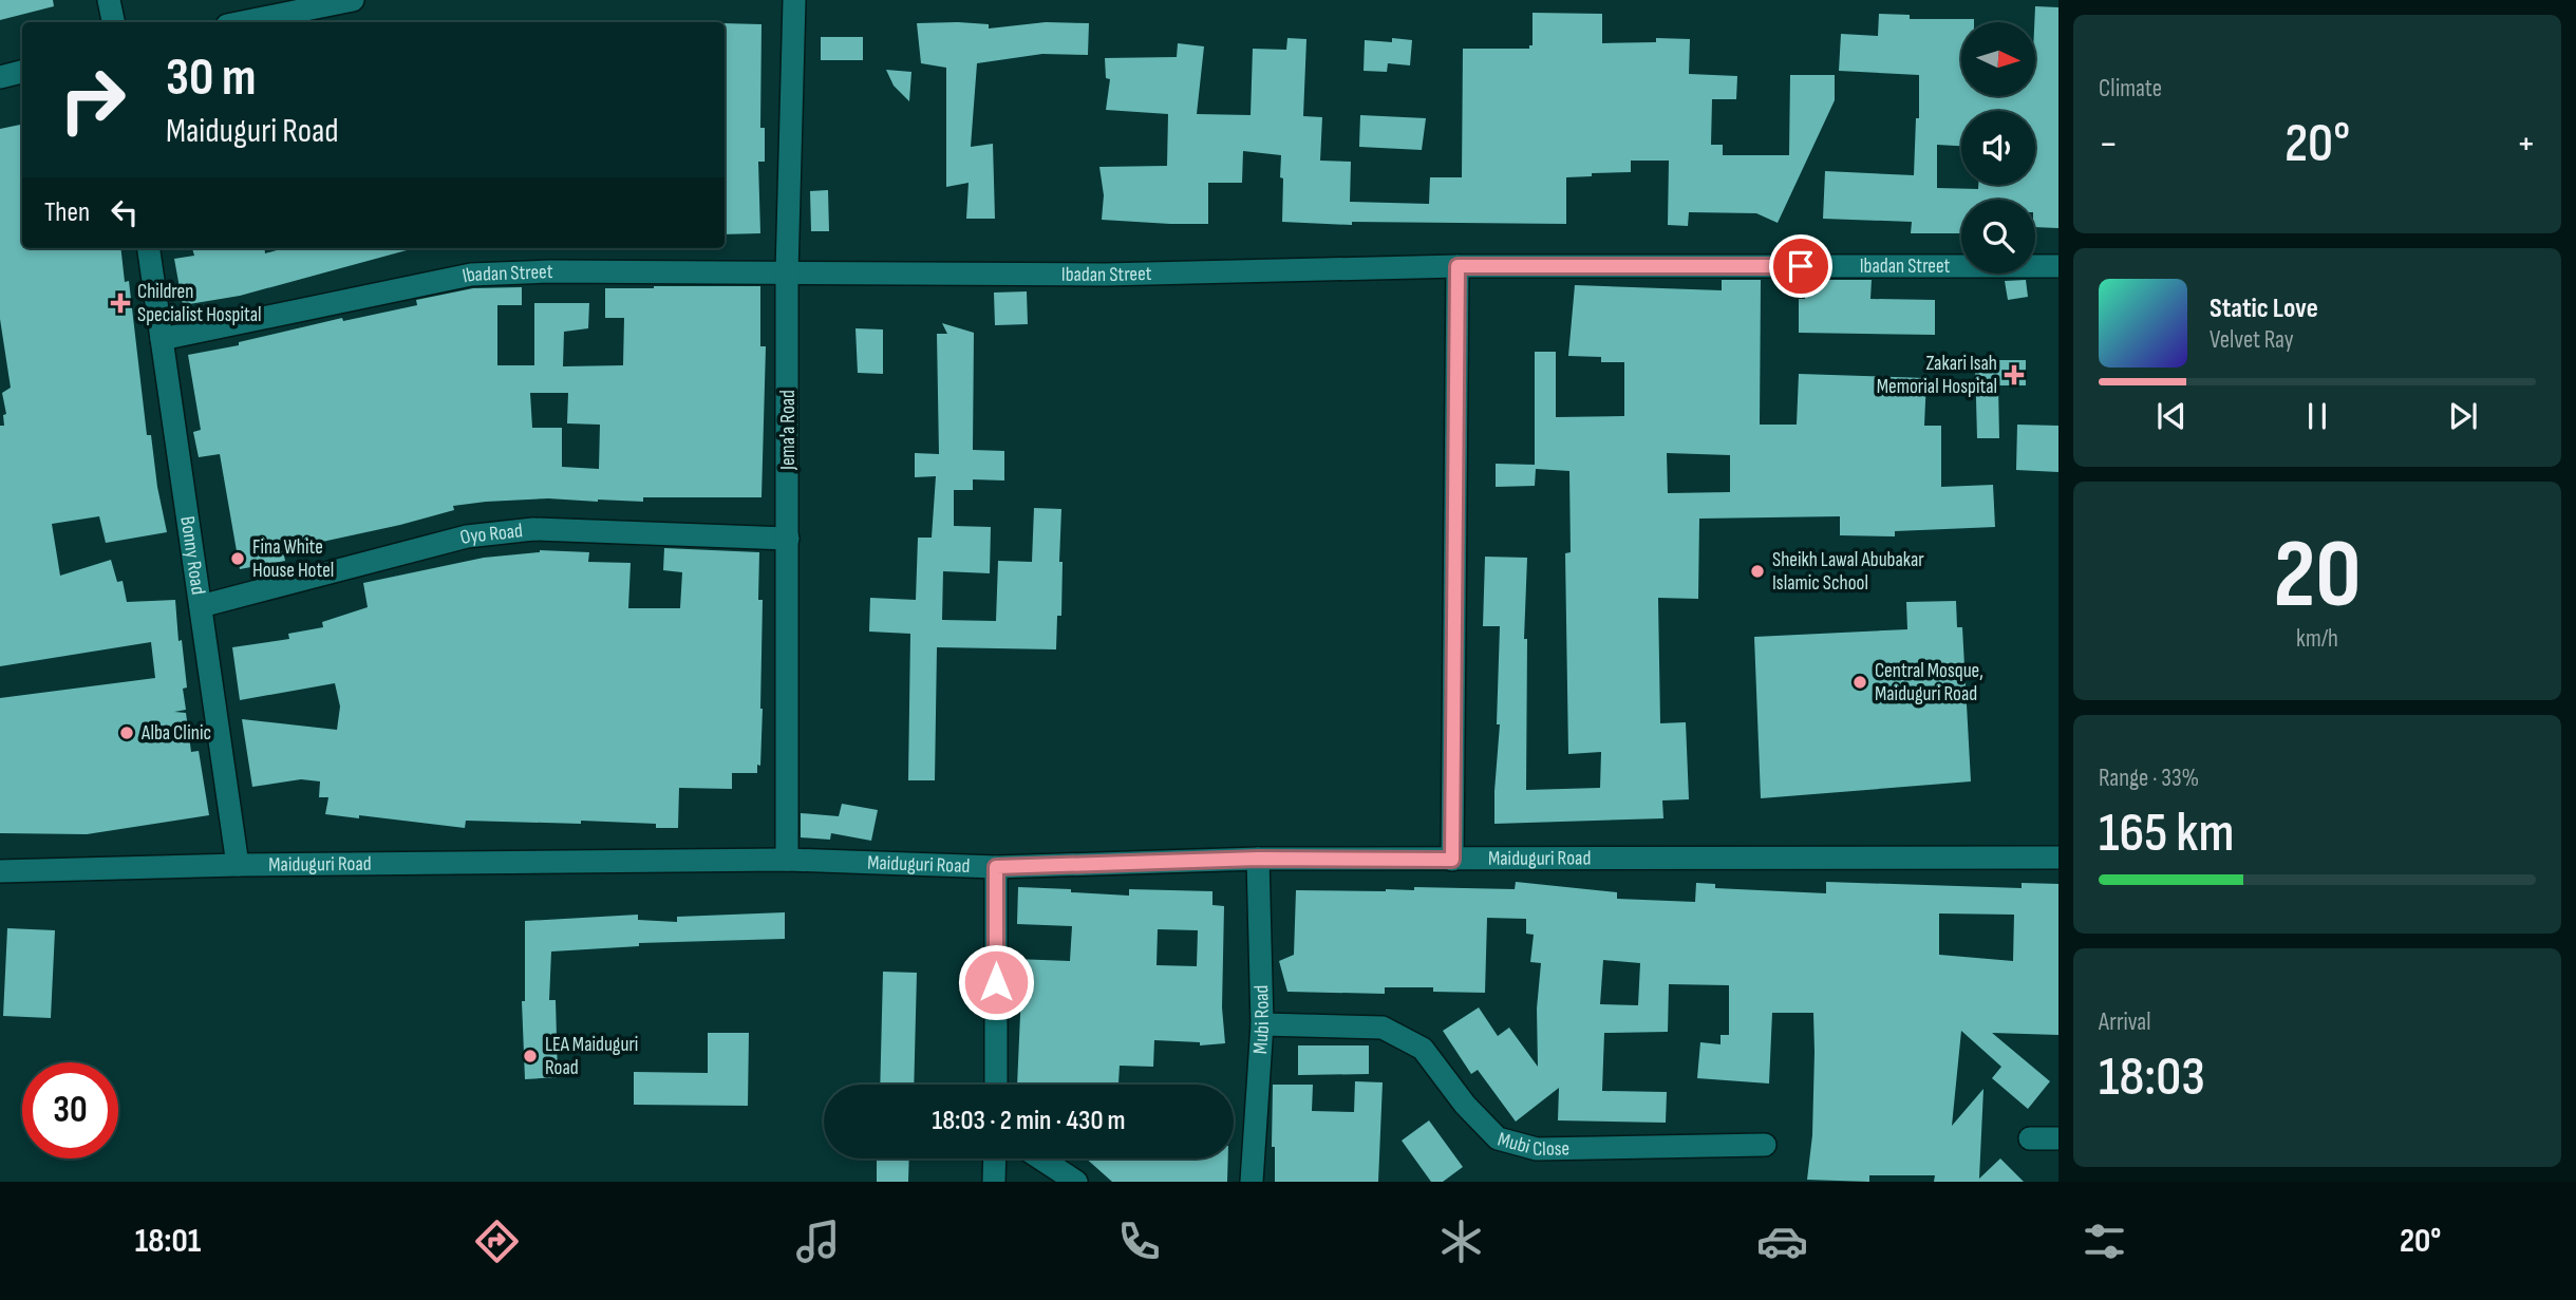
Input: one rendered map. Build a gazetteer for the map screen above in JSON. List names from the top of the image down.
{
  "streets": {
    "street": [
      "Ibadan Street",
      "Jema'a Road",
      "Oyo Road",
      "Bonny Road",
      "Maiduguri Road",
      "Mubi Road",
      "Mubi Close"
    ]
  },
  "crossings": [
    ["Ibadan Street", "Jema'a Road"],
    ["Ibadan Street", "Bonny Road"],
    ["Jema'a Road", "Oyo Road"],
    ["Jema'a Road", "Maiduguri Road"],
    ["Oyo Road", "Bonny Road"],
    ["Bonny Road", "Maiduguri Road"],
    ["Maiduguri Road", "Mubi Road"],
    ["Mubi Road", "Mubi Close"]
  ],
  "places": {
    "health": ["Children Specialist Hospital", "Zakari Isah Memorial Hospital"],
    "other": [
      "Fina White House Hotel",
      "Sheikh Lawal Abubakar Islamic School",
      "Central Mosque, Maiduguri Road",
      "Alba Clinic",
      "LEA Maiduguri Road"
    ]
  },
  "north": "right",
  "page": {
    "tile": [
      "Climate",
      ["20", "km/h"],
      ["Range · 33%", "165 km"],
      ["Arrival", "18:03"]
    ],
    "turn": ["30 m", "Maiduguri Road"],
    "heat": ["−", "20°", "+"],
    "then": "Then",
    "song": ["Static Love", "Velvet Ray"],
    "limit": "30",
    "trip": "18:03 · 2 min · 430 m",
    "tabs": ["18:01", "20°"]
  }
}
